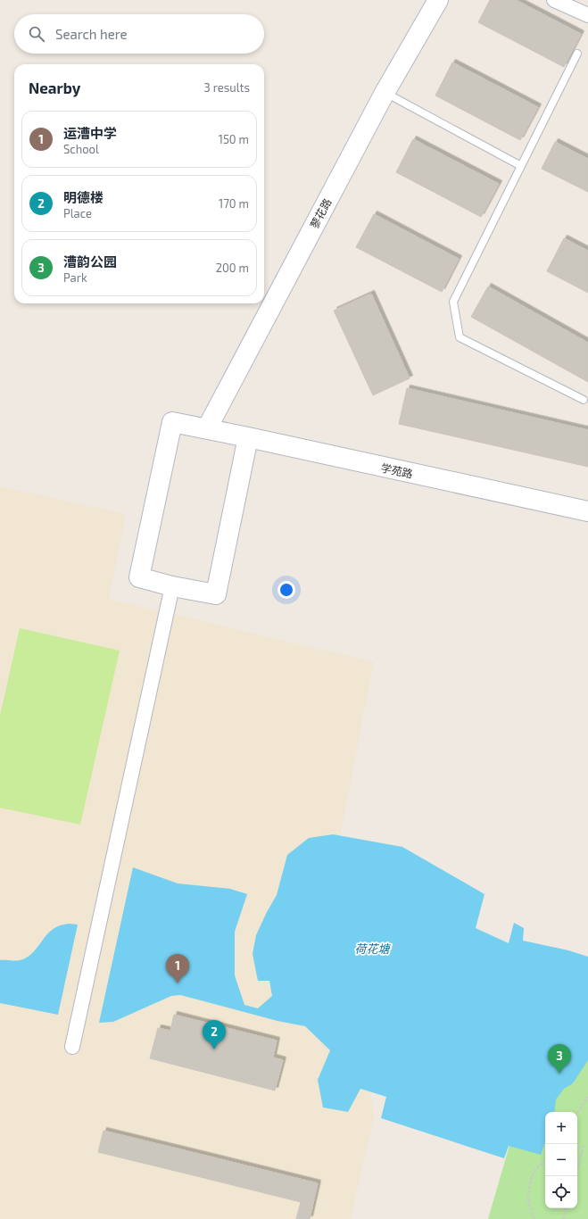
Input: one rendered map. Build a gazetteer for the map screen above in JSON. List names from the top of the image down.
{
  "streets": {
    "main road": ["蓼花路", "学苑路"]
  },
  "crossings": [
    ["蓼花路", "学苑路"]
  ],
  "water": ["荷花塘"],
  "page": {
    "search": "Search here",
    "heading": ["Nearby", "3 results"],
    "list": [
      {
        "mark": "1",
        "name": "运漕中学",
        "note": "School",
        "value": "150 m"
      },
      {
        "mark": "2",
        "name": "明德楼",
        "note": "Place",
        "value": "170 m"
      },
      {
        "mark": "3",
        "name": "漕韵公园",
        "note": "Park",
        "value": "200 m"
      }
    ],
    "pins": ["1", "2", "3"],
    "map_buttons": ["+", "−"]
  }
}
